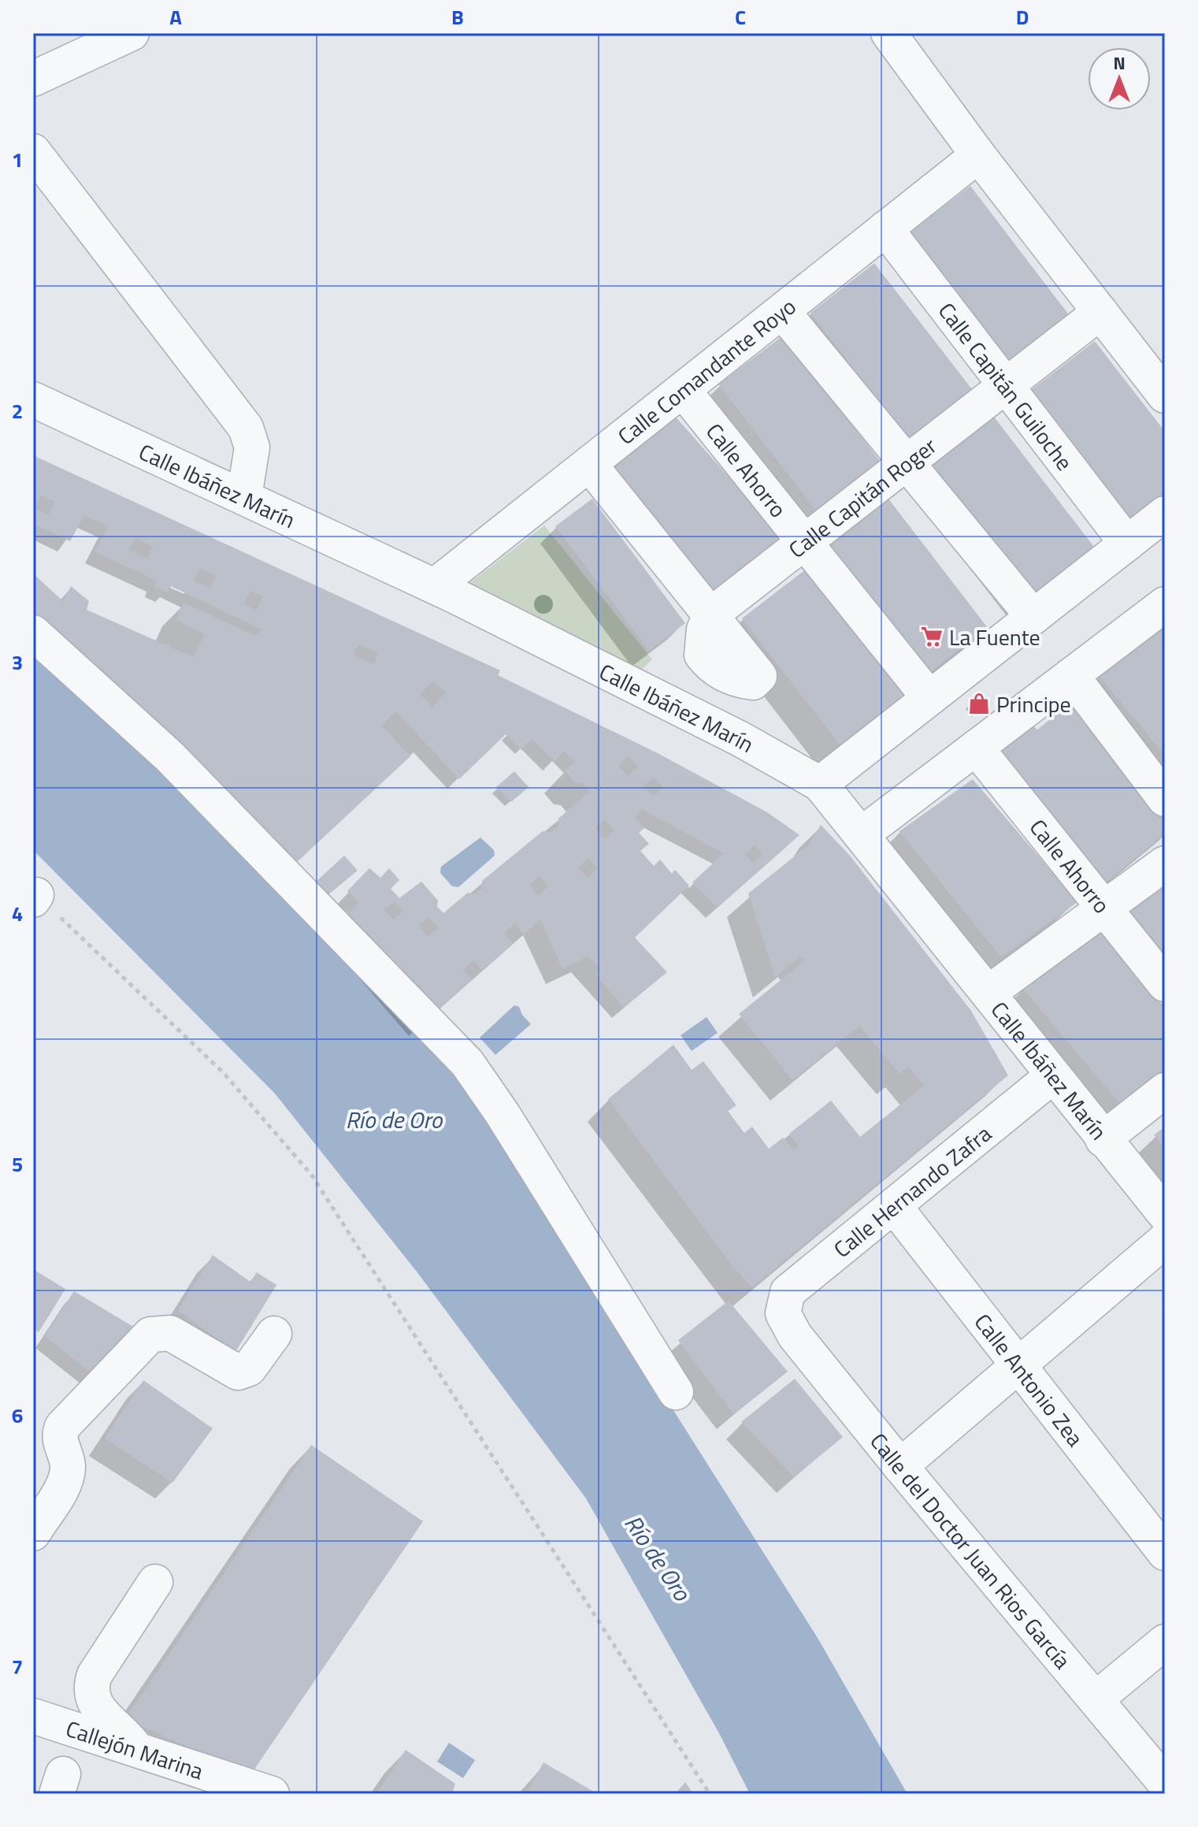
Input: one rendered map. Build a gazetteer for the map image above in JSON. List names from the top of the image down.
{
  "streets": {
    "street": [
      "Calle Comandante Royo",
      "Calle Capitán Guiloche",
      "Calle Ahorro",
      "Calle Ibáñez Marín",
      "Calle Capitán Roger",
      "Calle Hernando Zafra",
      "Calle Antonio Zea",
      "Calle del Doctor Juan Rios García",
      "Callejón Marina"
    ]
  },
  "crossings": [
    ["Calle Comandante Royo", "Calle Capitán Guiloche"],
    ["Calle Comandante Royo", "Calle Ahorro"],
    ["Calle Comandante Royo", "Calle Ibáñez Marín"],
    ["Calle Capitán Guiloche", "Calle Capitán Roger"],
    ["Calle Ahorro", "Calle Capitán Roger"],
    ["Calle Ibáñez Marín", "Calle Hernando Zafra"],
    ["Calle Hernando Zafra", "Calle Antonio Zea"],
    ["Calle Hernando Zafra", "Calle del Doctor Juan Rios García"]
  ],
  "water": ["Río de Oro"],
  "places": {
    "supermarket": ["La Fuente"],
    "shop": ["Principe"]
  },
  "north": "top",
  "grid": {
    "columns": [
      "A",
      "B",
      "C",
      "D"
    ],
    "rows": [
      "1",
      "2",
      "3",
      "4",
      "5",
      "6",
      "7"
    ]
  }
}
